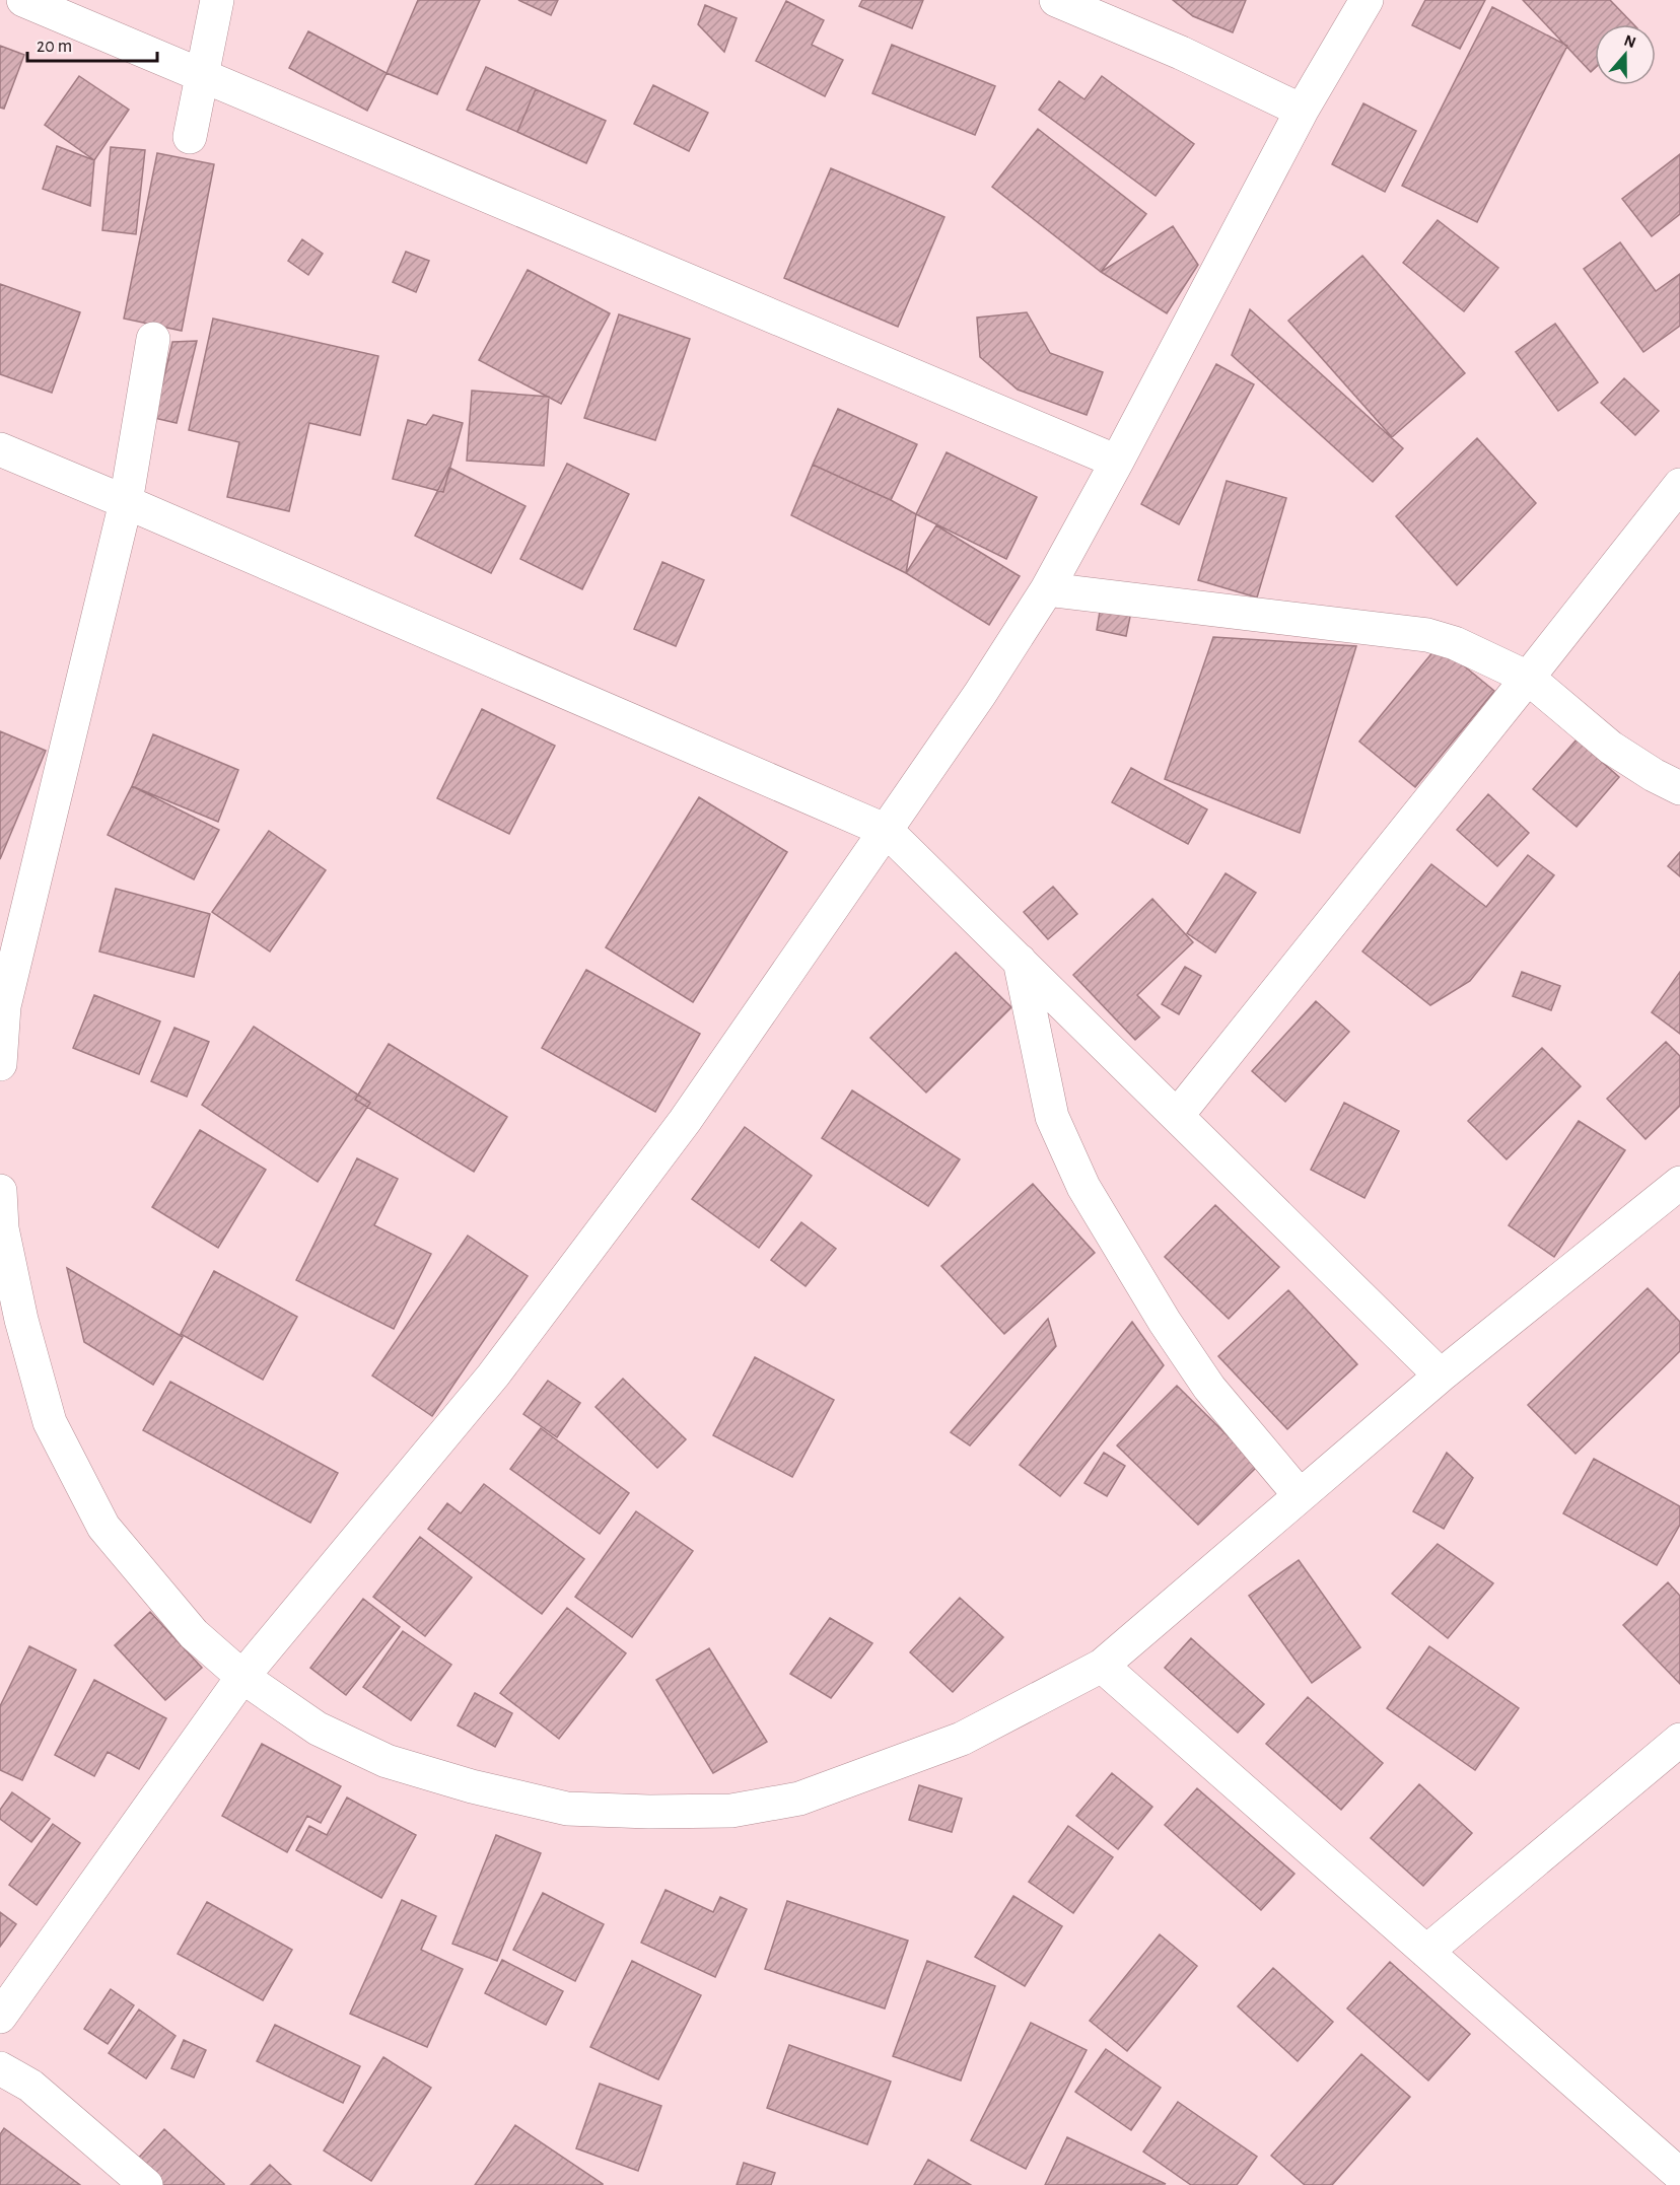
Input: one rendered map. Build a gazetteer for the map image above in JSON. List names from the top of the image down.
{
  "scale_bar": "20 m",
  "north": "top"
}
